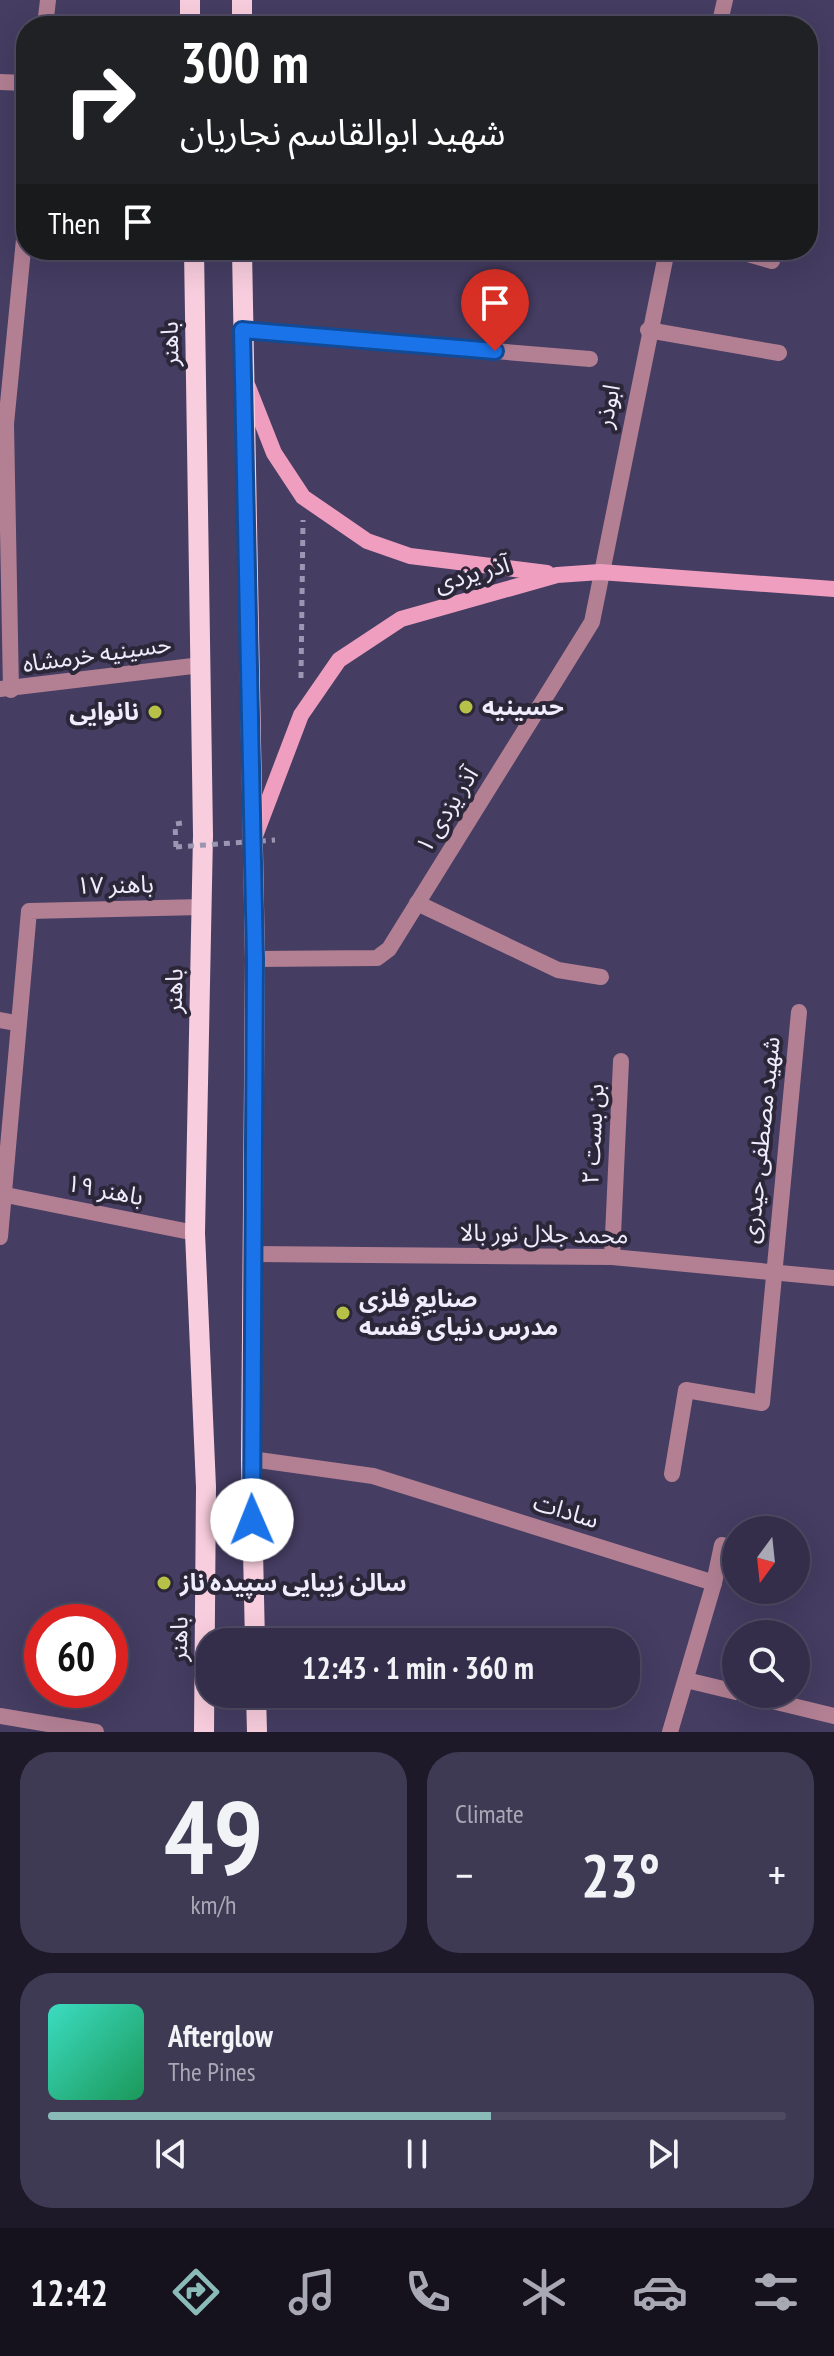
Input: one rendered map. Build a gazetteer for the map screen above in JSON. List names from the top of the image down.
{
  "streets": {
    "main road": ["باهنر"],
    "street": [
      "ابوذر",
      "آذر یزدی",
      "حسینیه خرمشاه",
      "آذر یزدی ۱",
      "باهنر ۱۷",
      "بن بست ۲",
      "شهید مصطفی حیدری",
      "باهنر ۱۹",
      "محمد جلال نور بالا",
      "سادات"
    ]
  },
  "crossings": [
    ["باهنر", "حسینیه خرمشاه"],
    ["باهنر", "باهنر ۱۷"],
    ["باهنر", "باهنر ۱۹"],
    ["ابوذر", "آذر یزدی"],
    ["ابوذر", "آذر یزدی ۱"],
    ["آذر یزدی", "آذر یزدی ۱"],
    ["بن بست ۲", "محمد جلال نور بالا"],
    ["شهید مصطفی حیدری", "محمد جلال نور بالا"]
  ],
  "places": [
    "حسینیه",
    "نانوایی",
    "صنایع فلزی مدرس دنیای قفسه",
    "سالن زیبایی سپیده ناز"
  ],
  "north": "bottom",
  "page": {
    "turn": ["300 m", "شهید ابوالقاسم نجاریان"],
    "then": "Then",
    "limit": "60",
    "trip": "12:43 · 1 min · 360 m",
    "tile": [
      ["49", "km/h"],
      "Climate"
    ],
    "heat": ["−", "23°", "+"],
    "song": ["Afterglow", "The Pines"],
    "tabs": "12:42"
  }
}
